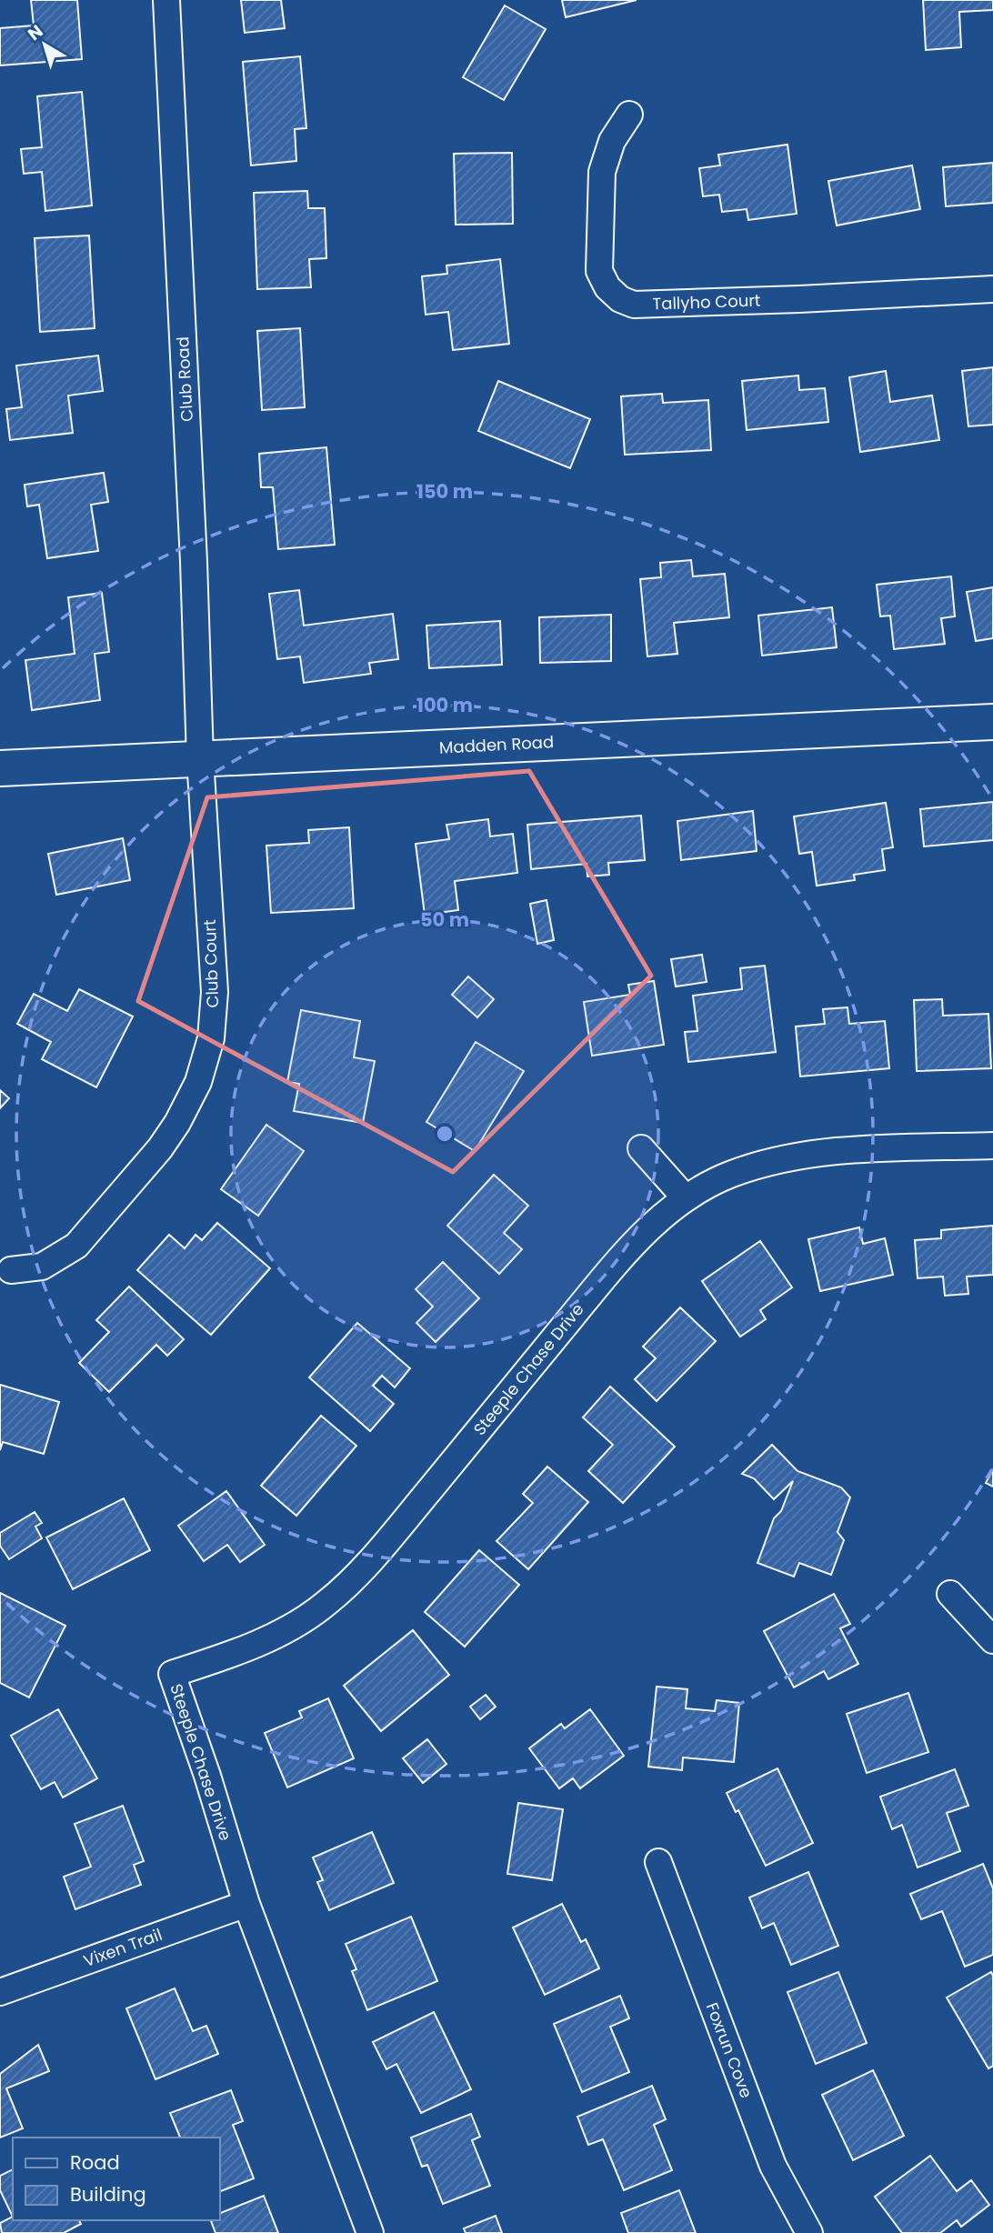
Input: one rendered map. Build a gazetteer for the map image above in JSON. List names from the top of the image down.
{
  "streets": {
    "street": [
      "Tallyho Court",
      "Club Road",
      "Madden Road",
      "Club Court",
      "Steeple Chase Drive",
      "Vixen Trail",
      "Foxrun Cove"
    ]
  },
  "crossings": [
    ["Club Road", "Madden Road"],
    ["Club Road", "Club Court"],
    ["Madden Road", "Club Court"],
    ["Steeple Chase Drive", "Vixen Trail"]
  ],
  "legend": ["Road", "Building"],
  "north": "top left",
  "rings": ["150 m", "100 m", "50 m"]
}
